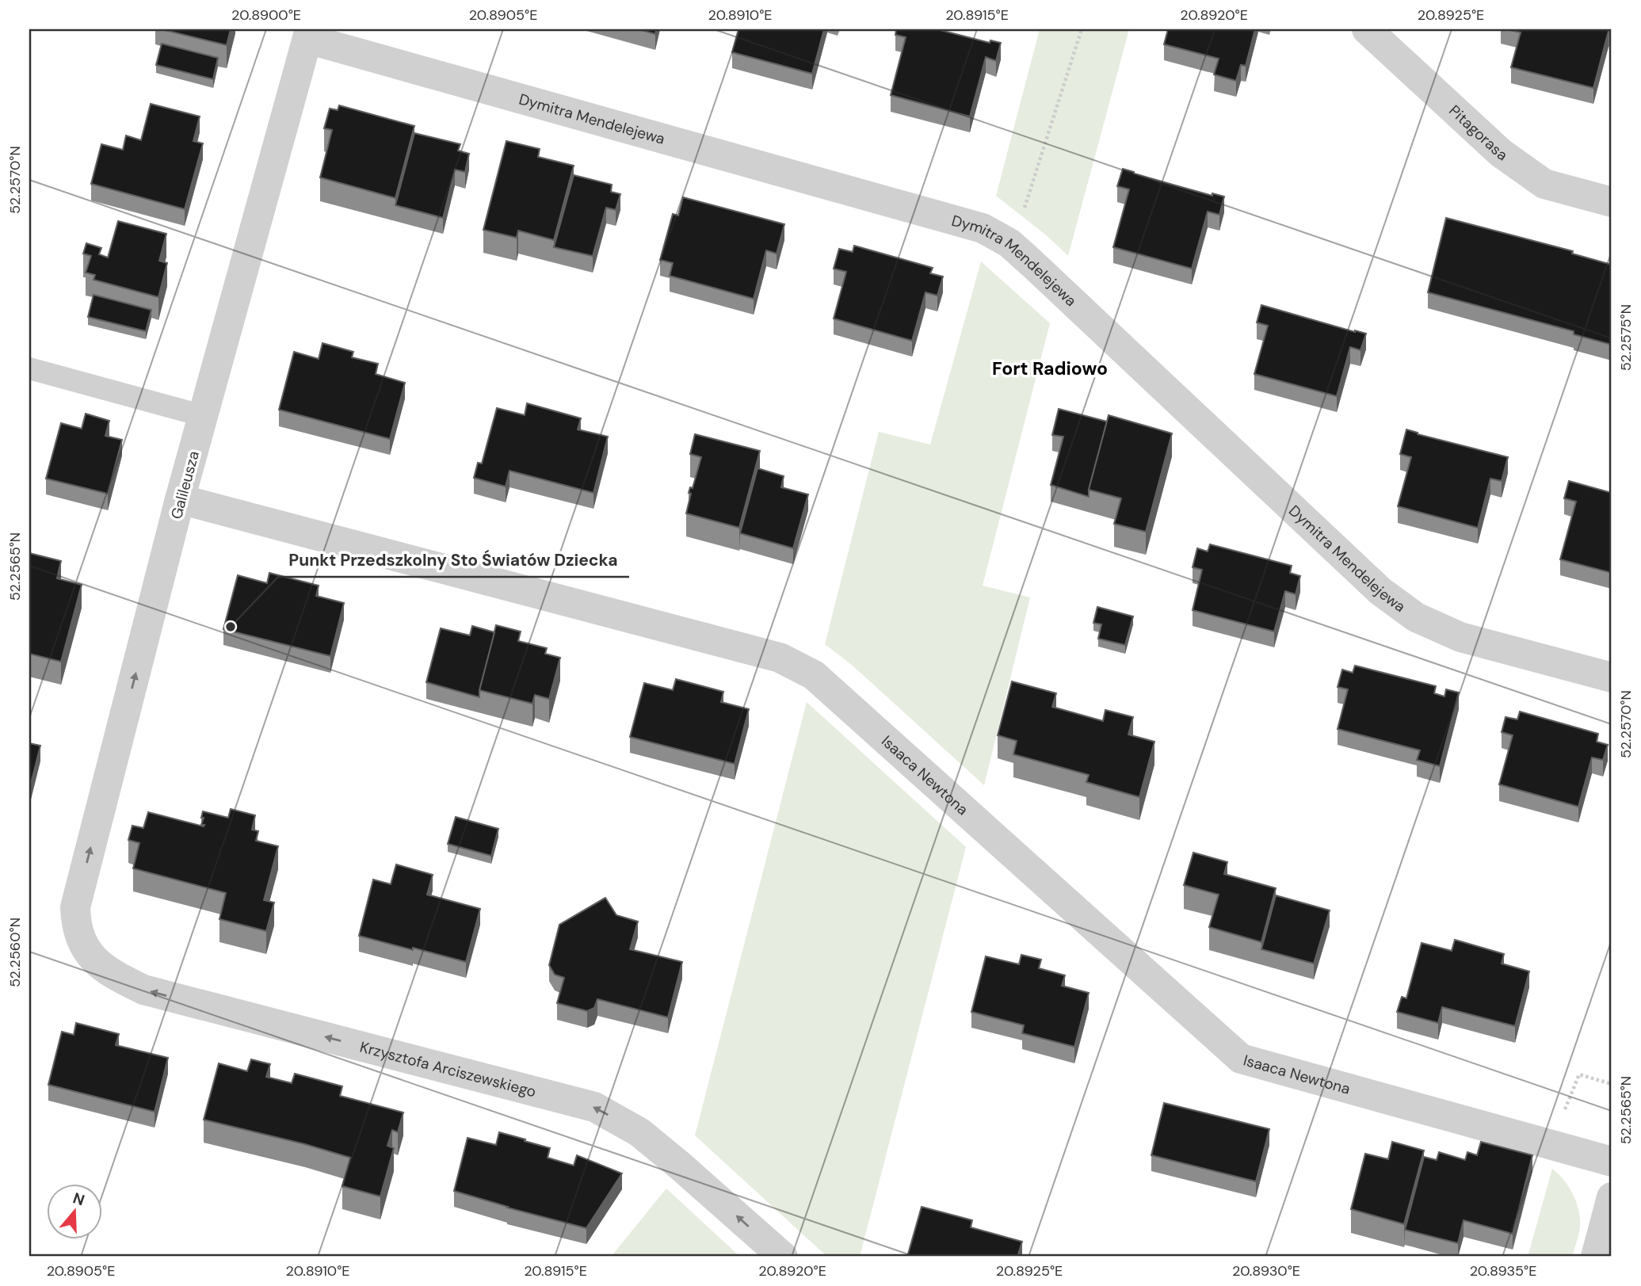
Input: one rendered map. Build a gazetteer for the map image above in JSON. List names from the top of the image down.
{
  "streets": {
    "street": [
      "Dymitra Mendelejewa",
      "Pitagorasa",
      "Galileusza",
      "Isaaca Newtona",
      "Krzysztofa Arciszewskiego"
    ]
  },
  "crossings": [
    ["Dymitra Mendelejewa", "Galileusza"],
    ["Galileusza", "Isaaca Newtona"],
    ["Galileusza", "Krzysztofa Arciszewskiego"]
  ],
  "one_way": ["Galileusza", "Krzysztofa Arciszewskiego"],
  "districts": ["Fort Radiowo"],
  "places": ["Punkt Przedszkolny Sto Światów Dziecka"],
  "north": "top",
  "coordinates": [
    "20.8900°E",
    "20.8905°E",
    "20.8910°E",
    "20.8915°E",
    "20.8920°E",
    "20.8925°E",
    "52.2570°N",
    "52.2575°N",
    "52.2565°N",
    "52.2560°N",
    "20.8930°E",
    "20.8935°E"
  ]
}
